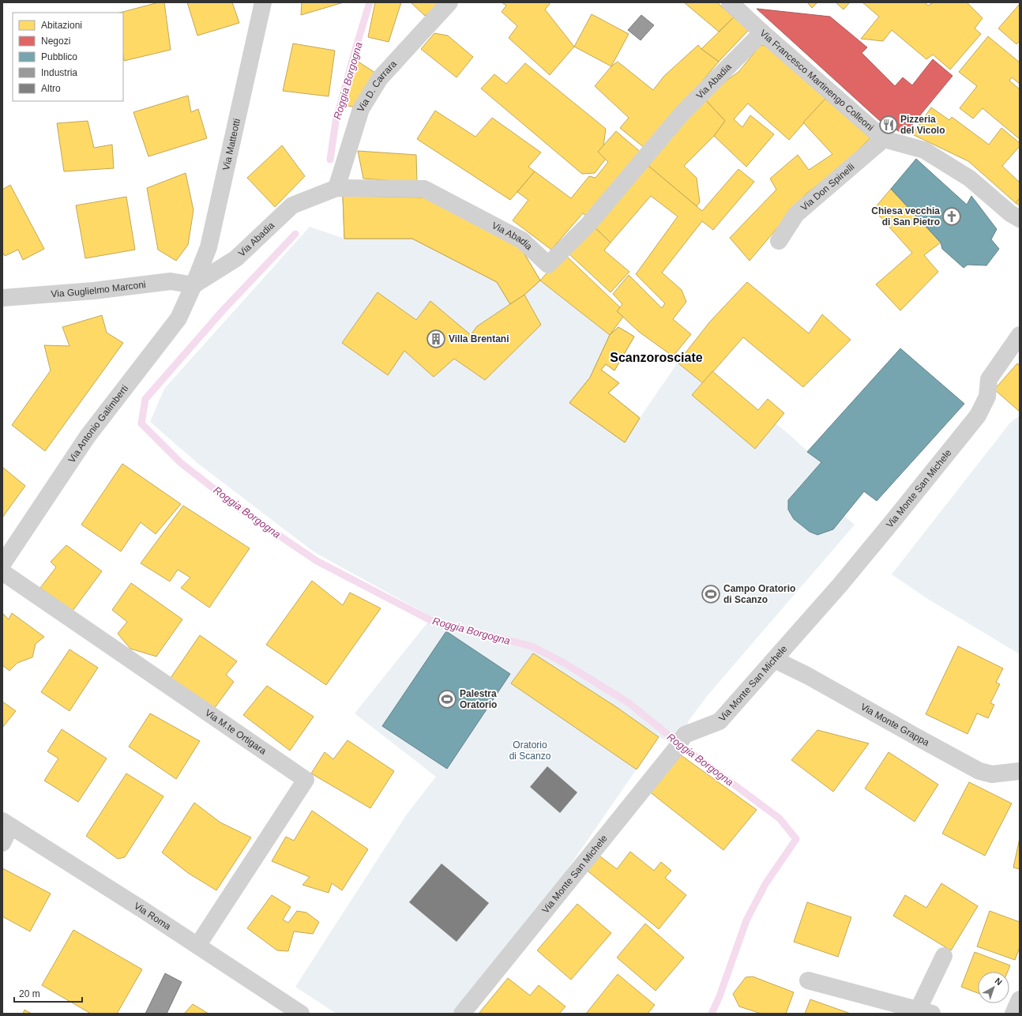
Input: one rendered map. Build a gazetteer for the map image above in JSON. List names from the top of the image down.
{
  "streets": {
    "street": [
      "Via Francesco Martinengo Colleoni",
      "Via Abadia",
      "Via D. Carrara",
      "Via Matteotti",
      "Via Don Spinelli",
      "Via Guglielmo Marconi",
      "Via Antonio Galimberti",
      "Via Monte San Michele",
      "Via Monte Grappa",
      "Via M.te Ortigara",
      "Via Roma"
    ]
  },
  "crossings": [
    ["Via Francesco Martinengo Colleoni", "Via Abadia"],
    ["Via Francesco Martinengo Colleoni", "Via Don Spinelli"],
    ["Via Abadia", "Via D. Carrara"],
    ["Via Abadia", "Via Matteotti"],
    ["Via Abadia", "Via Guglielmo Marconi"],
    ["Via Abadia", "Via Antonio Galimberti"],
    ["Via Matteotti", "Via Guglielmo Marconi"],
    ["Via Matteotti", "Via Antonio Galimberti"],
    ["Via Guglielmo Marconi", "Via Antonio Galimberti"],
    ["Via Monte San Michele", "Via Monte Grappa"],
    ["Via M.te Ortigara", "Via Roma"]
  ],
  "districts": ["Scanzorosciate"],
  "water": ["Roggia Borgogna"],
  "parks": ["Oratorio di Scanzo"],
  "places": {
    "restaurant": ["Pizzeria del Vicolo"],
    "church": ["Chiesa vecchia di San Pietro"],
    "building": ["Villa Brentani"],
    "sports": ["Campo Oratorio di Scanzo", "Palestra Oratorio"]
  },
  "legend": [
    "Abitazioni",
    "Negozi",
    "Pubblico",
    "Industria",
    "Altro"
  ],
  "scale_bar": "20 m",
  "north": "top right"
}
